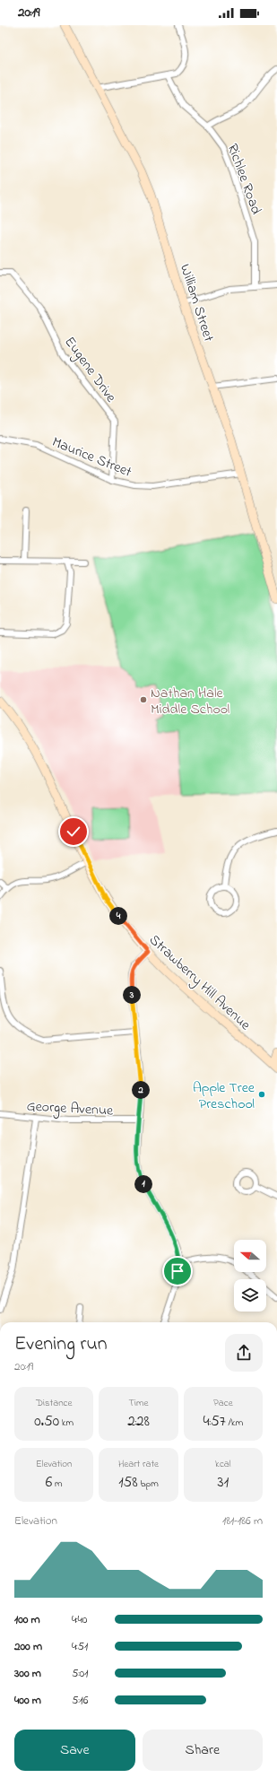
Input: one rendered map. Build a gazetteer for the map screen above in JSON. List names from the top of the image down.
{
  "streets": {
    "street": [
      "Richlee Road",
      "William Street",
      "Eugene Drive",
      "Maurice Street",
      "Strawberry Hill Avenue",
      "George Avenue"
    ]
  },
  "crossings": [
    ["William Street", "Maurice Street"],
    ["Eugene Drive", "Maurice Street"]
  ],
  "places": ["Nathan Hale Middle School", "Apple Tree Preschool"],
  "north": "left",
  "page": {
    "status": "20:19",
    "pins": [
      "4",
      "3",
      "2",
      "1"
    ],
    "heading": ["Evening run", "20:19"],
    "stats": [
      ["Distance", "0.50 km"],
      ["Time", "2:28"],
      ["Pace", "4:57 /km"],
      ["Elevation", "6 m"],
      ["Heart rate", "158 bpm"],
      ["kcal", "31"]
    ],
    "chart": ["Elevation", "181–186 m"],
    "list": [
      {
        "name": "100 m",
        "note": "4:40"
      },
      {
        "name": "200 m",
        "note": "4:51"
      },
      {
        "name": "300 m",
        "note": "5:01"
      },
      {
        "name": "400 m",
        "note": "5:16"
      }
    ],
    "buttons": ["Save", "Share"]
  }
}
